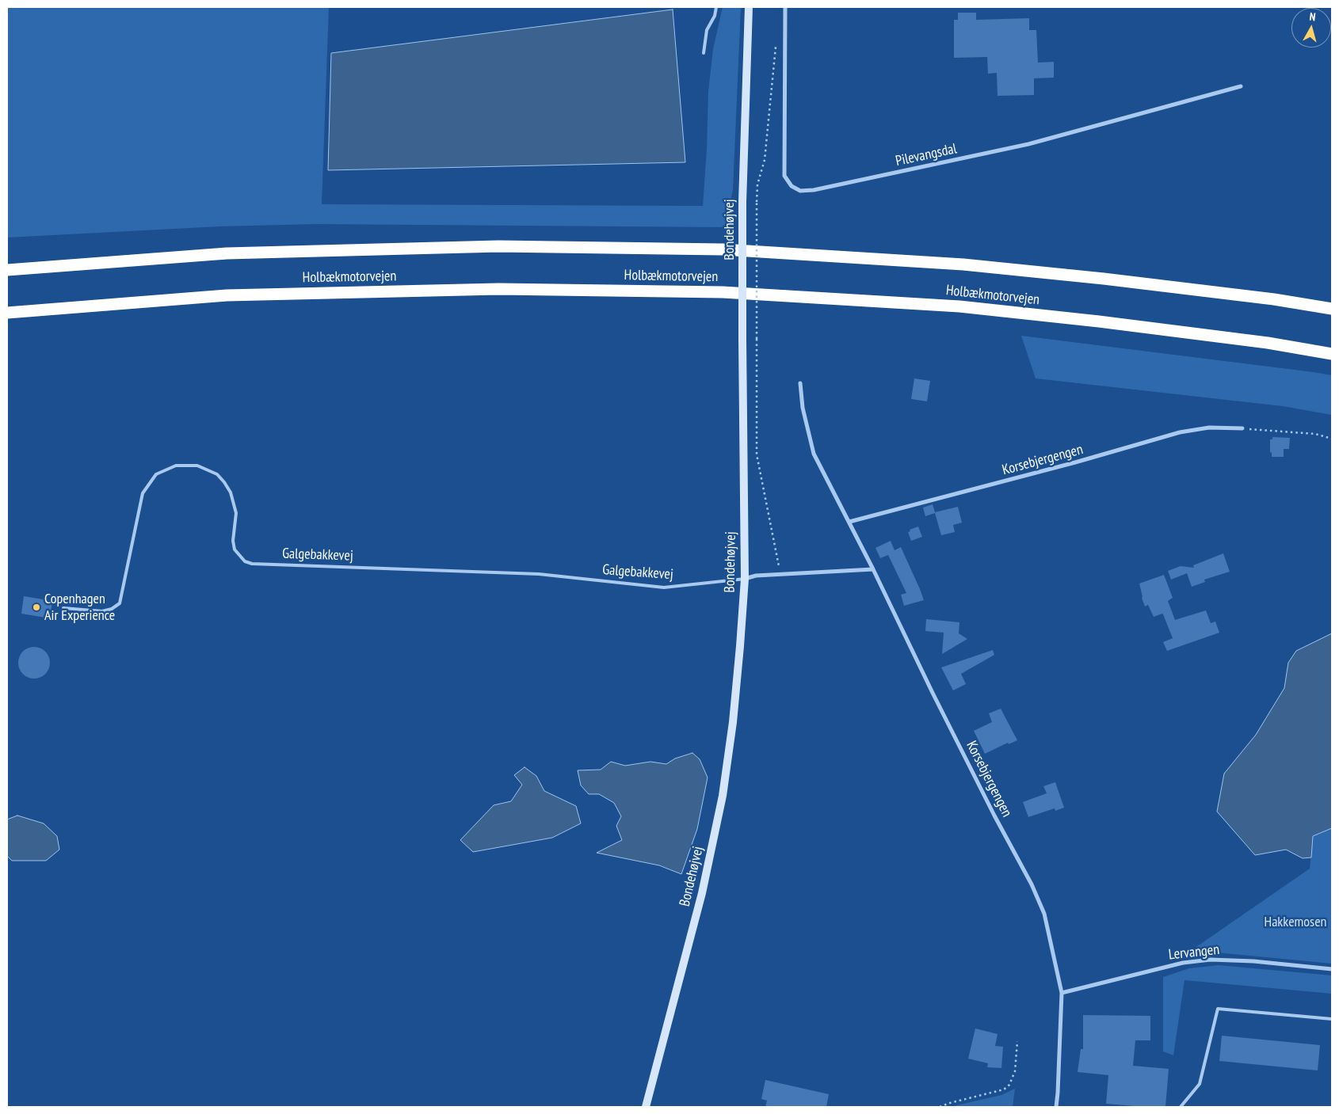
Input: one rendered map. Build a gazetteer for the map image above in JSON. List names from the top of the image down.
{
  "streets": {
    "highway": ["Holbækmotorvejen"],
    "street": [
      "Pilevangsdal",
      "Bondehøjvej",
      "Korsebjergengen",
      "Lervangen"
    ],
    "lane": ["Galgebakkevej"]
  },
  "crossings": [
    ["Bondehøjvej", "Galgebakkevej"],
    ["Korsebjergengen", "Lervangen"]
  ],
  "parks": ["Hakkemosen"],
  "places": ["Copenhagen Air Experience"],
  "north": "top"
}
